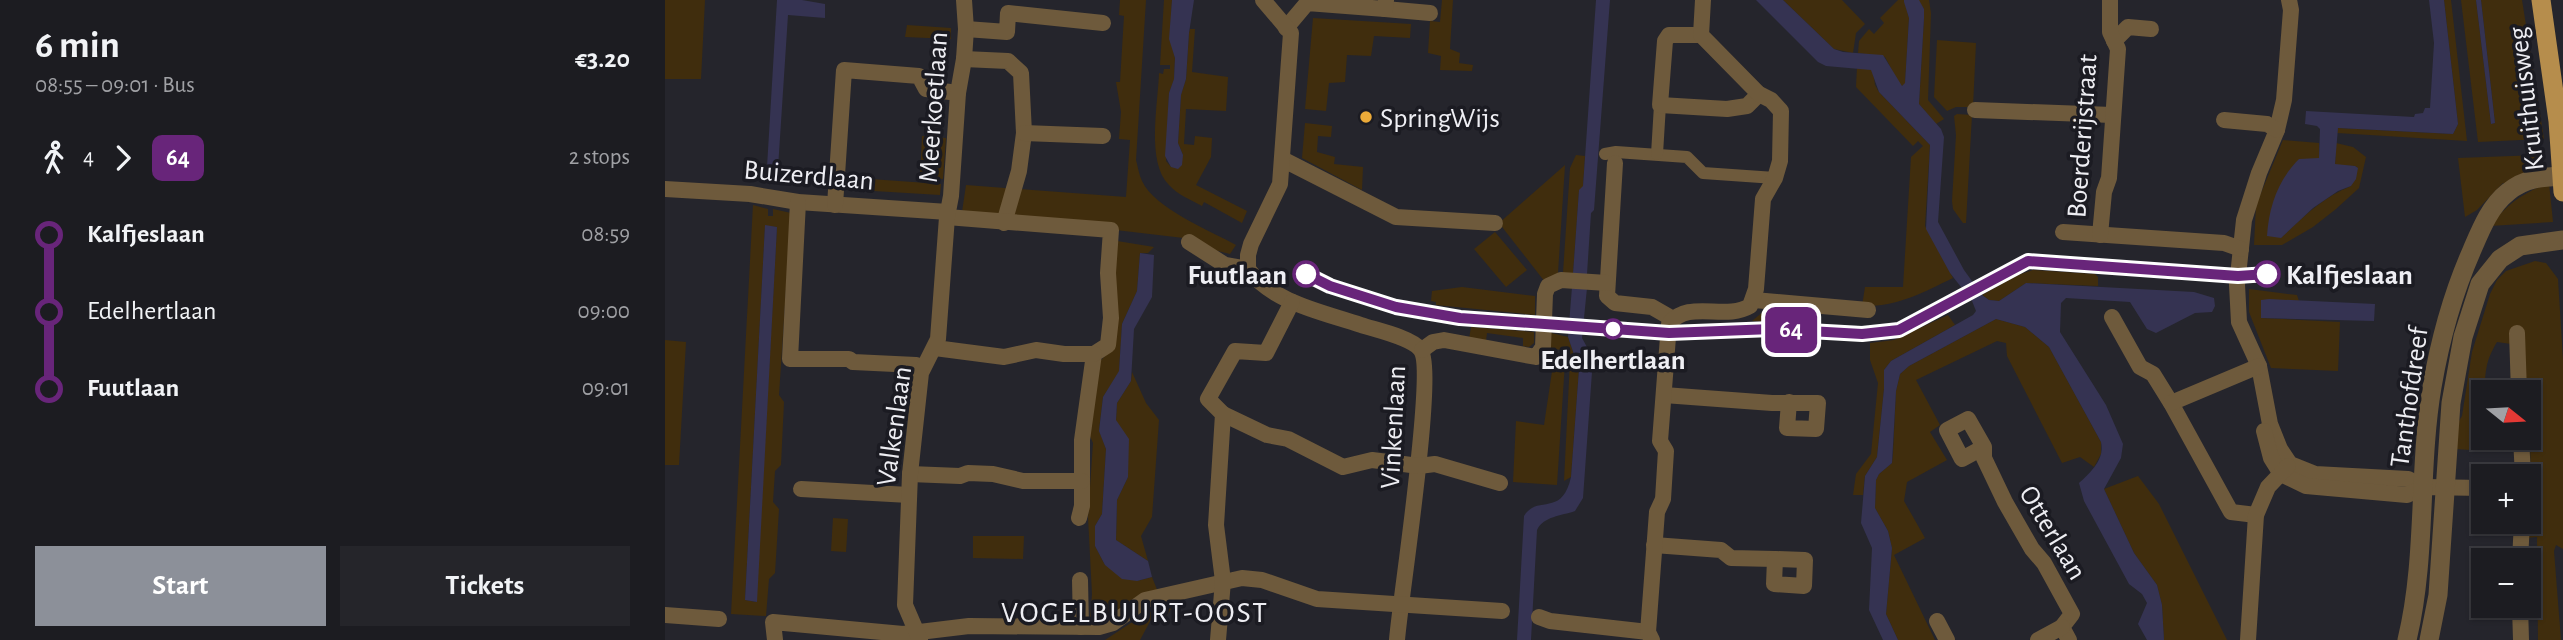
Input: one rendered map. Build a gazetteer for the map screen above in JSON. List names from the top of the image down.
{
  "streets": {
    "main road": ["Kruithuisweg"],
    "street": [
      "Meerkoetlaan",
      "Boerderijstraat",
      "Buizerdlaan",
      "Tanthofdreef",
      "Valkenlaan",
      "Vinkenlaan",
      "Otterlaan"
    ]
  },
  "crossings": [
    ["Kruithuisweg", "Tanthofdreef"],
    ["Meerkoetlaan", "Buizerdlaan"],
    ["Meerkoetlaan", "Valkenlaan"],
    ["Buizerdlaan", "Valkenlaan"]
  ],
  "districts": ["VOGELBUURT-OOST"],
  "places": [
    "SpringWijs",
    "Fuutlaan",
    "Kalfjeslaan",
    "Edelhertlaan"
  ],
  "lines": ["bus line 64"],
  "north": "right",
  "page": {
    "heading": ["6 min", "08:55 – 09:01 · Bus", "€3.20"],
    "on_map": "64",
    "legs": ["4", "64", "2 stops"],
    "list": [
      {
        "name": "Kalfjeslaan",
        "value": "08:59"
      },
      {
        "name": "Edelhertlaan",
        "value": "09:00"
      },
      {
        "name": "Fuutlaan",
        "value": "09:01"
      }
    ],
    "map_buttons": ["+", "−"],
    "buttons": ["Start", "Tickets"]
  }
}
